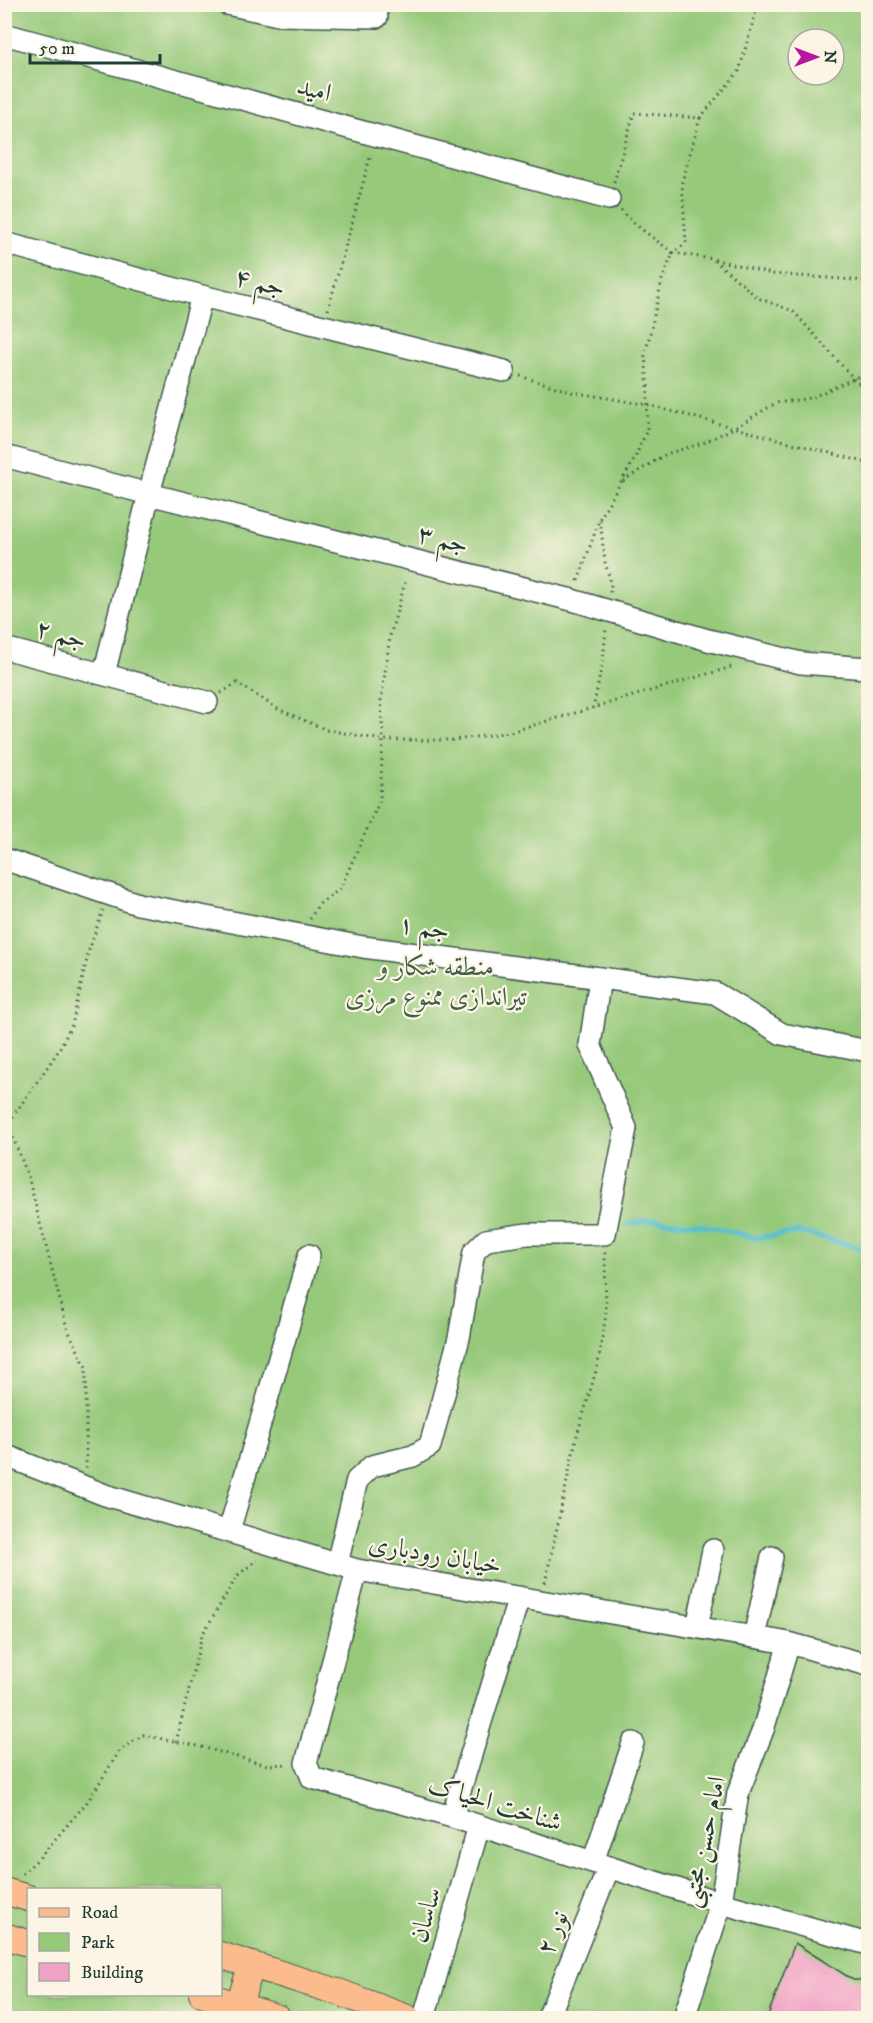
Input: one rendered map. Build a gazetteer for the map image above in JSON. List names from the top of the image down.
{
  "streets": {
    "street": [
      "امید",
      "جم ۴",
      "جم ۳",
      "جم ۲",
      "جم ۱",
      "خیابان رودباری",
      "شناخت الحیاک",
      "امام حسن مجتبی",
      "ساسان",
      "نور ٢"
    ]
  },
  "crossings": [
    ["خیابان رودباری", "امام حسن مجتبی"],
    ["شناخت الحیاک", "امام حسن مجتبی"],
    ["شناخت الحیاک", "ساسان"],
    ["شناخت الحیاک", "نور ٢"]
  ],
  "parks": ["منطقه شکار و تیراندازی ممنوع مرزی"],
  "legend": ["Road", "Park", "Building"],
  "scale_bar": "50 m",
  "north": "right"
}
